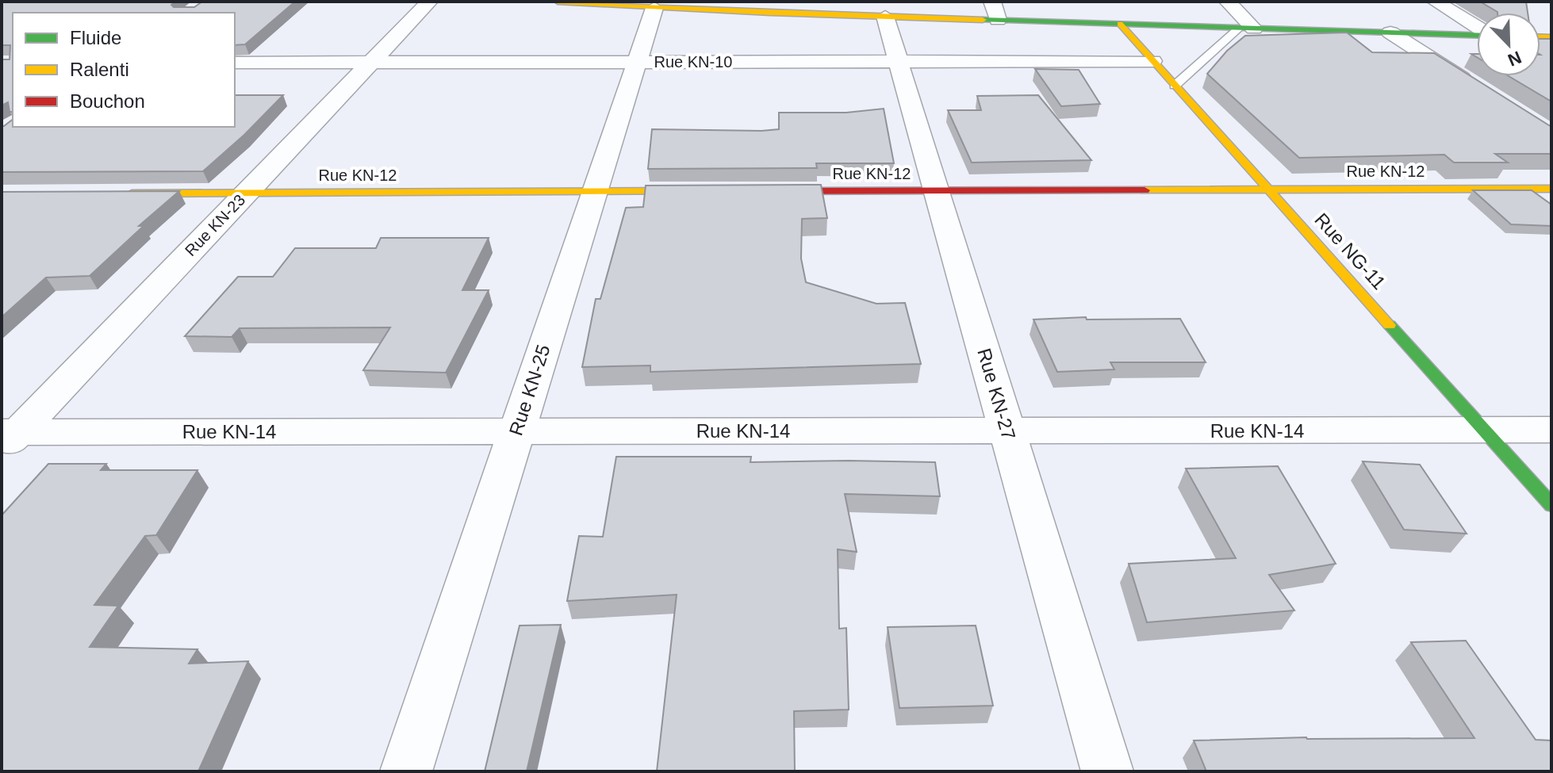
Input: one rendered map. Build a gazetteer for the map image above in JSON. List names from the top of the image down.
{
  "streets": {
    "main road": ["Rue KN-12", "Rue NG-11"],
    "street": [
      "Rue KN-10",
      "Rue KN-23",
      "Rue KN-25",
      "Rue KN-27",
      "Rue KN-14"
    ]
  },
  "crossings": [
    ["Rue KN-10", "Rue KN-23"],
    ["Rue KN-10", "Rue NG-11"],
    ["Rue KN-10", "Rue KN-25"],
    ["Rue KN-10", "Rue KN-27"],
    ["Rue KN-12", "Rue KN-23"],
    ["Rue KN-12", "Rue NG-11"],
    ["Rue KN-12", "Rue KN-25"],
    ["Rue KN-12", "Rue KN-27"],
    ["Rue KN-23", "Rue KN-14"],
    ["Rue NG-11", "Rue KN-14"],
    ["Rue KN-25", "Rue KN-14"],
    ["Rue KN-27", "Rue KN-14"]
  ],
  "legend": ["Fluide", "Ralenti", "Bouchon"],
  "north": "bottom right"
}
